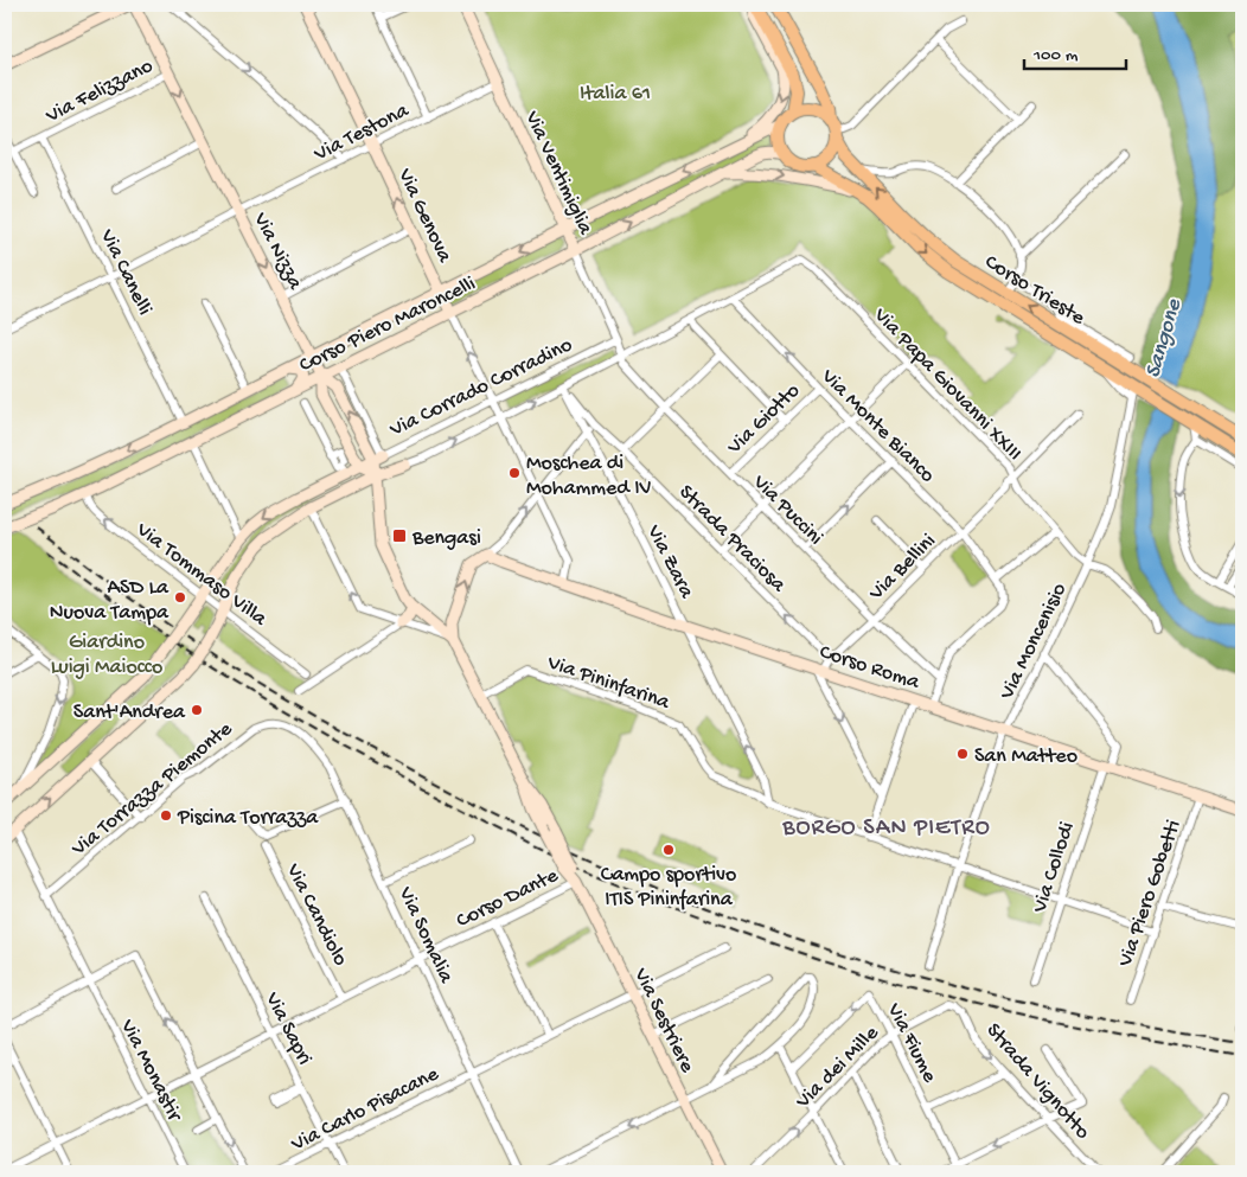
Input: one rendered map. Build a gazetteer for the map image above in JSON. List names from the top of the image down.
{
  "streets": {
    "main road": [
      "Via Ventimiglia",
      "Via Genova",
      "Via Nizza",
      "Corso Trieste",
      "Corso Piero Maroncelli",
      "Via Corrado Corradino",
      "Corso Roma",
      "Via Sestriere"
    ],
    "street": [
      "Via Felizzano",
      "Via Testona",
      "Via Canelli",
      "Via Papa Giovanni XXIII",
      "Via Giotto",
      "Via Monte Bianco",
      "Via Puccini",
      "Strada Praciosa",
      "Via Zara",
      "Via Bellini",
      "Via Tommaso Villa",
      "Via Moncenisio",
      "Via Pininfarina",
      "Via Torrazza Piemonte",
      "Via Collodi",
      "Via Piero Gobetti",
      "Corso Dante",
      "Via Candiolo",
      "Via Somalia",
      "Via Sapri",
      "Via Fiume",
      "Via dei Mille",
      "Via Monastir",
      "Strada Vignotto",
      "Via Carlo Pisacane"
    ]
  },
  "crossings": [
    ["Via Felizzano", "Via Nizza"],
    ["Via Felizzano", "Via Canelli"],
    ["Via Testona", "Via Ventimiglia"],
    ["Via Testona", "Via Genova"],
    ["Via Testona", "Via Nizza"],
    ["Via Testona", "Via Canelli"],
    ["Via Ventimiglia", "Corso Piero Maroncelli"],
    ["Via Ventimiglia", "Via Corrado Corradino"],
    ["Via Ventimiglia", "Via Puccini"],
    ["Via Genova", "Corso Piero Maroncelli"],
    ["Via Genova", "Via Corrado Corradino"],
    ["Via Genova", "Corso Roma"],
    ["Via Nizza", "Corso Piero Maroncelli"],
    ["Via Nizza", "Via Corrado Corradino"],
    ["Via Canelli", "Corso Piero Maroncelli"],
    ["Corso Trieste", "Corso Piero Maroncelli"],
    ["Corso Trieste", "Via Moncenisio"],
    ["Corso Piero Maroncelli", "Via Tommaso Villa"],
    ["Via Papa Giovanni XXIII", "Via Corrado Corradino"],
    ["Via Papa Giovanni XXIII", "Via Bellini"],
    ["Via Papa Giovanni XXIII", "Via Moncenisio"],
    ["Via Corrado Corradino", "Via Monte Bianco"],
    ["Via Corrado Corradino", "Via Puccini"],
    ["Via Corrado Corradino", "Strada Praciosa"],
    ["Via Corrado Corradino", "Via Zara"],
    ["Via Corrado Corradino", "Via Tommaso Villa"],
    ["Via Giotto", "Via Monte Bianco"],
    ["Via Giotto", "Via Puccini"],
    ["Via Monte Bianco", "Via Bellini"],
    ["Via Puccini", "Via Bellini"],
    ["Strada Praciosa", "Via Zara"],
    ["Strada Praciosa", "Via Bellini"],
    ["Via Zara", "Corso Roma"],
    ["Via Zara", "Via Pininfarina"],
    ["Via Bellini", "Corso Roma"],
    ["Via Moncenisio", "Corso Roma"],
    ["Via Moncenisio", "Via Pininfarina"],
    ["Via Moncenisio", "Via Collodi"],
    ["Corso Roma", "Via Collodi"],
    ["Corso Roma", "Via Piero Gobetti"],
    ["Corso Roma", "Via Sestriere"],
    ["Via Pininfarina", "Via Collodi"],
    ["Via Pininfarina", "Via Piero Gobetti"],
    ["Via Pininfarina", "Via Sestriere"],
    ["Via Torrazza Piemonte", "Via Somalia"],
    ["Via Torrazza Piemonte", "Via Monastir"],
    ["Corso Dante", "Via Candiolo"],
    ["Corso Dante", "Via Somalia"],
    ["Corso Dante", "Via Sestriere"],
    ["Via Candiolo", "Via Somalia"],
    ["Via Candiolo", "Via Sapri"],
    ["Via Candiolo", "Via Monastir"],
    ["Via Somalia", "Via Carlo Pisacane"],
    ["Via Sestriere", "Via Carlo Pisacane"],
    ["Via Sapri", "Via Carlo Pisacane"],
    ["Via Fiume", "Via dei Mille"],
    ["Via dei Mille", "Strada Vignotto"]
  ],
  "one_way": [
    "Strada Praciosa",
    "Via Zara",
    "Via Tommaso Villa",
    "Strada Vignotto"
  ],
  "districts": ["BORGO SAN PIETRO"],
  "water": ["Sangone"],
  "parks": ["Italia 61", "Giardino Luigi Maiocco"],
  "places": {
    "other": [
      "Moschea di Mohammed IV",
      "ASD La Nuova Tampa",
      "Sant'Andrea",
      "San Matteo",
      "Piscina Torrazza",
      "Campo sportivo ITIS Pininfarina"
    ],
    "transit": ["Bengasi"]
  },
  "scale_bar": "100 m"
}
